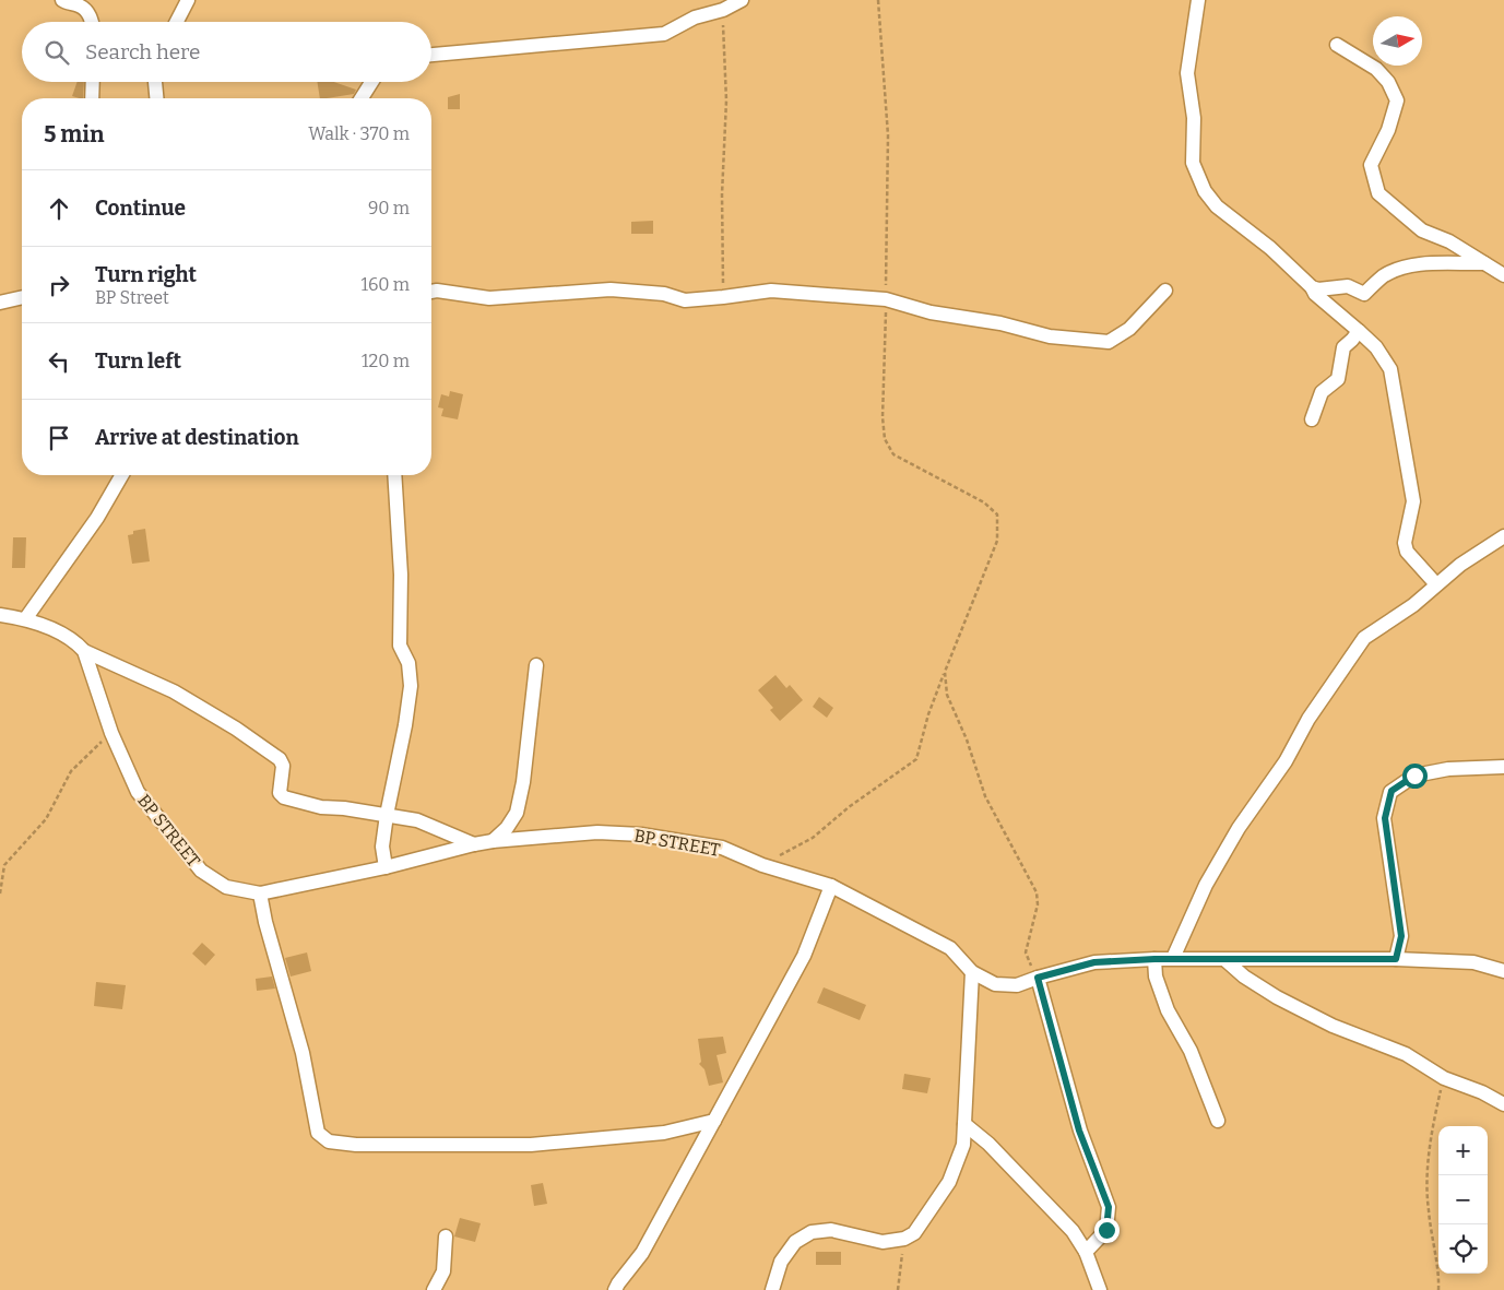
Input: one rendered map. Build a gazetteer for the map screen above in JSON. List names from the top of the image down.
{
  "streets": {
    "street": ["BP STREET"]
  },
  "north": "right",
  "page": {
    "search": "Search here",
    "heading": ["5 min", "Walk · 370 m"],
    "list": [
      ["Continue", "90 m"],
      ["Turn right", "BP Street", "160 m"],
      ["Turn left", "120 m"],
      "Arrive at destination"
    ],
    "map_buttons": ["+", "−"]
  }
}
